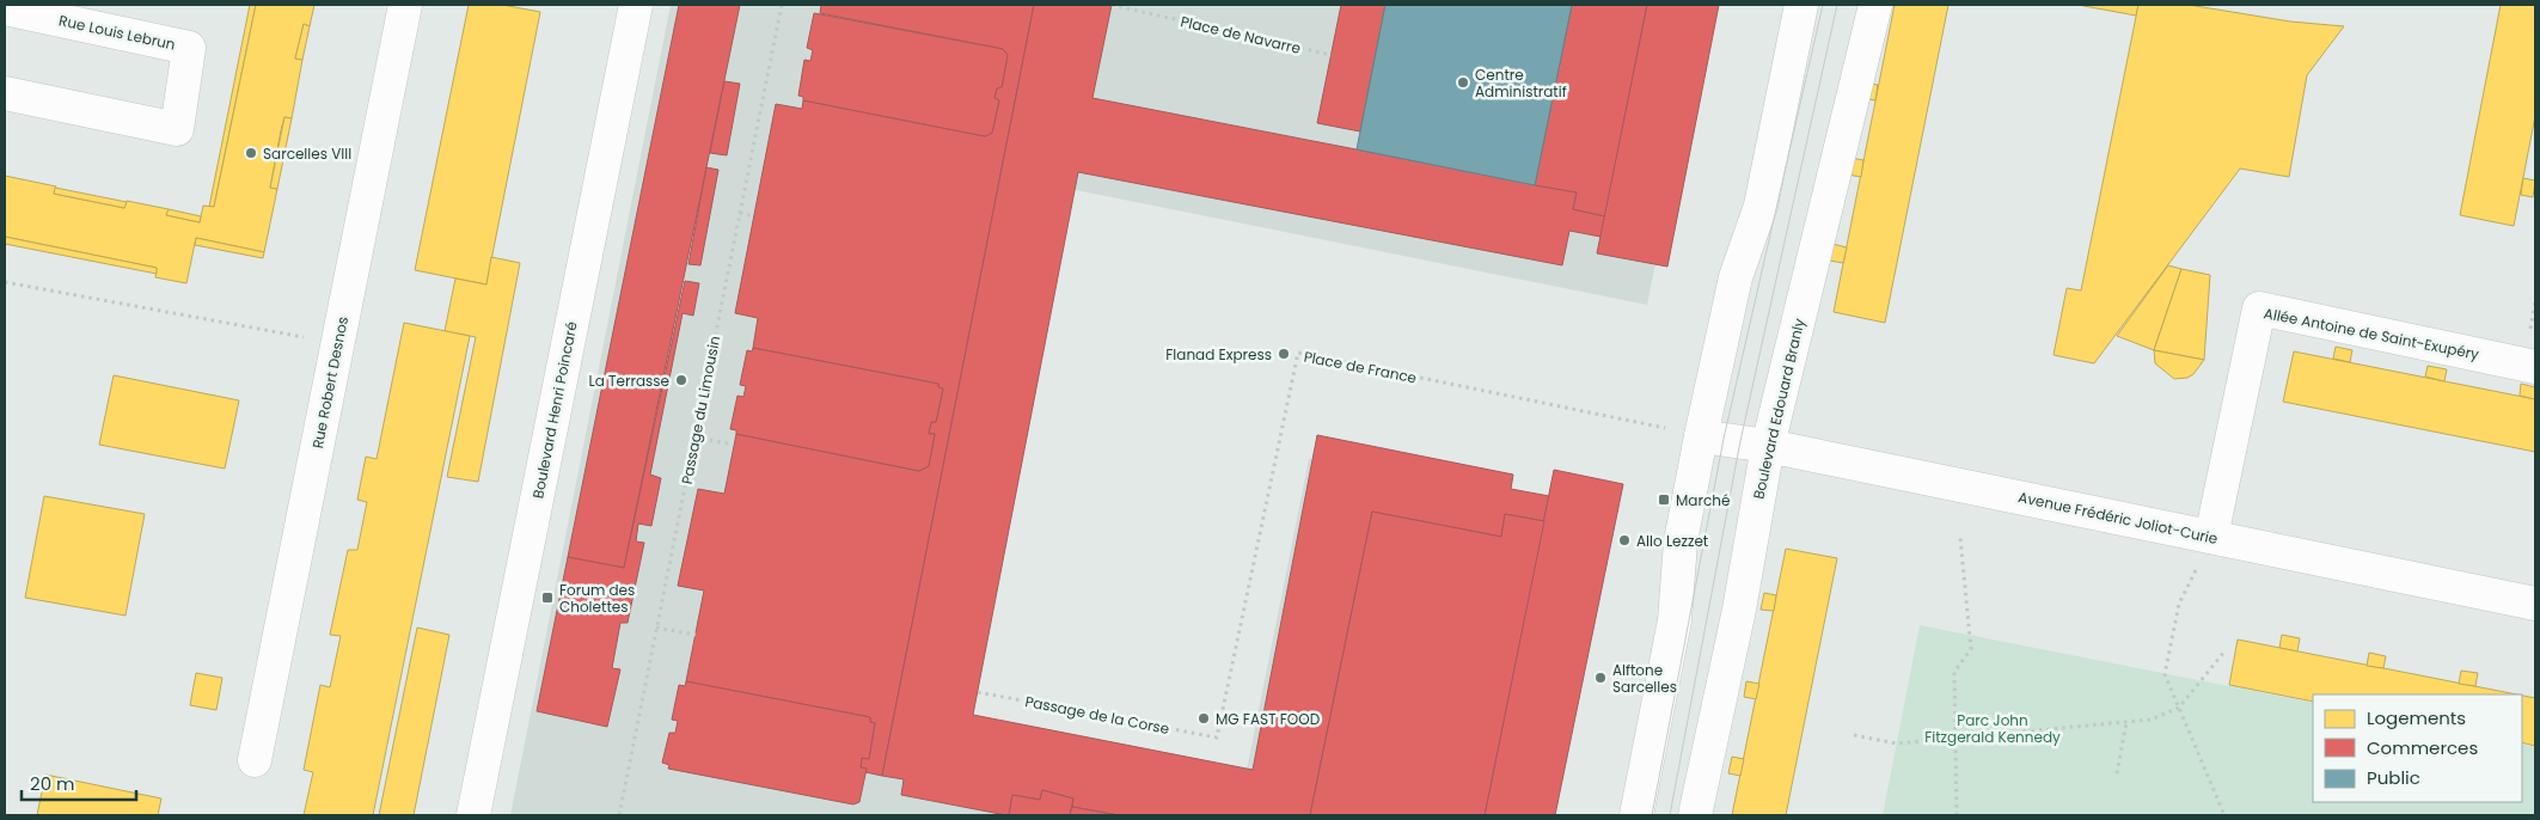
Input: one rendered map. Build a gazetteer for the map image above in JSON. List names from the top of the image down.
{
  "streets": {
    "street": [
      "Rue Louis Lebrun",
      "Allée Antoine de Saint-Exupéry",
      "Rue Robert Desnos",
      "Boulevard Edouard Branly",
      "Boulevard Henri Poincaré",
      "Avenue Frédéric Joliot-Curie"
    ],
    "path": [
      "Place de Navarre",
      "Place de France",
      "Passage du Limousin",
      "Passage de la Corse"
    ]
  },
  "crossings": [
    ["Allée Antoine de Saint-Exupéry", "Avenue Frédéric Joliot-Curie"],
    ["Place de France", "Avenue Frédéric Joliot-Curie"],
    ["Place de France", "Passage de la Corse"],
    ["Boulevard Edouard Branly", "Avenue Frédéric Joliot-Curie"]
  ],
  "parks": ["Parc John Fitzgerald Kennedy"],
  "places": {
    "other": [
      "Centre Administratif",
      "Sarcelles VIII",
      "Flanad Express",
      "La Terrasse",
      "Allo Lezzet",
      "Alftone Sarcelles",
      "MG FAST FOOD"
    ],
    "transit": ["Marché", "Forum des Cholettes"]
  },
  "legend": ["Logements", "Commerces", "Public"],
  "scale_bar": "20 m"
}
